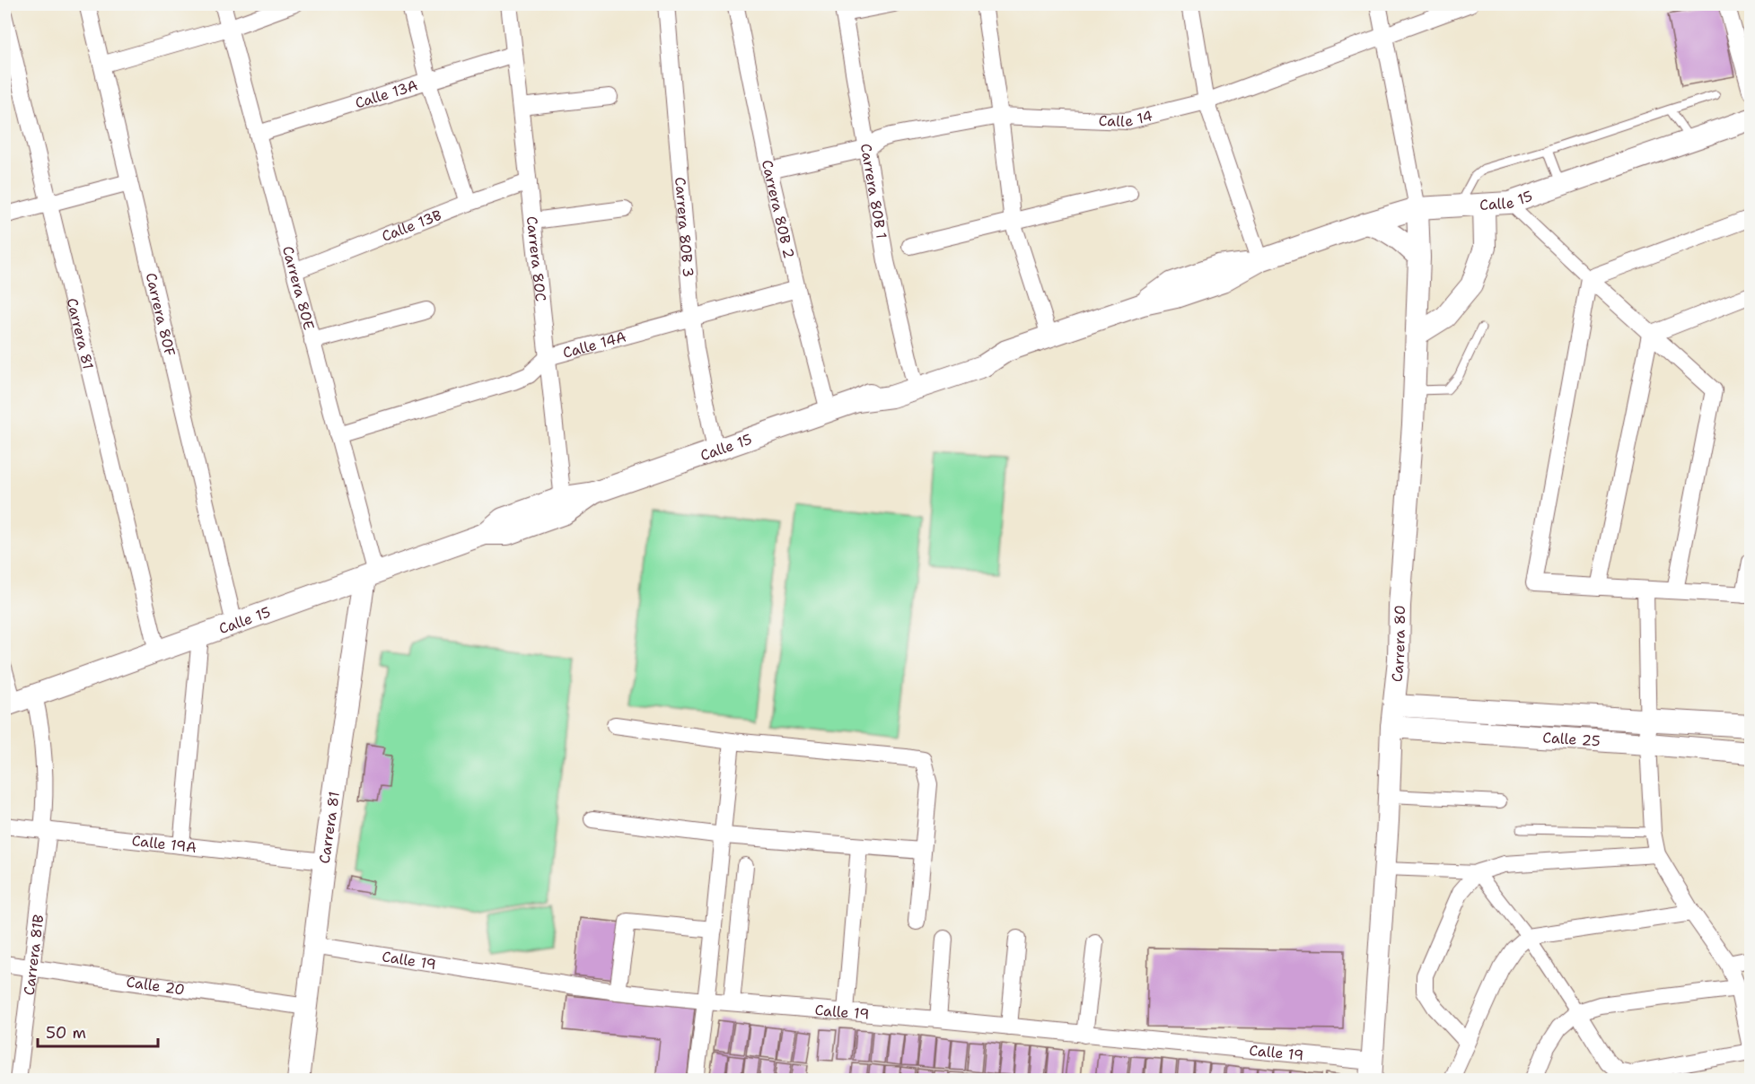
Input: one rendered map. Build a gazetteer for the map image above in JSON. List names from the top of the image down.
{
  "streets": {
    "street": [
      "Calle 13A",
      "Calle 14",
      "Carrera 80B 1",
      "Calle 15",
      "Carrera 80B 2",
      "Calle 13B",
      "Carrera 80B 3",
      "Carrera 80C",
      "Carrera 80E",
      "Carrera 80F",
      "Carrera 81",
      "Calle 14A",
      "Carrera 80",
      "Calle 25",
      "Calle 19A",
      "Carrera 81B",
      "Calle 19",
      "Calle 20"
    ]
  },
  "crossings": [
    ["Calle 13A", "Carrera 80C"],
    ["Calle 13A", "Carrera 80E"],
    ["Calle 14", "Carrera 80B 1"],
    ["Calle 14", "Carrera 80B 2"],
    ["Carrera 80B 1", "Calle 15"],
    ["Calle 15", "Carrera 80B 2"],
    ["Calle 15", "Carrera 80B 3"],
    ["Calle 15", "Carrera 80C"],
    ["Calle 15", "Carrera 80E"],
    ["Calle 15", "Carrera 80F"],
    ["Calle 15", "Carrera 81"],
    ["Calle 15", "Carrera 80"],
    ["Calle 15", "Carrera 81B"],
    ["Carrera 80B 2", "Calle 14A"],
    ["Calle 13B", "Carrera 80C"],
    ["Calle 13B", "Carrera 80E"],
    ["Carrera 80B 3", "Calle 14A"],
    ["Carrera 80C", "Calle 14A"],
    ["Carrera 80E", "Carrera 81"],
    ["Carrera 80E", "Calle 14A"],
    ["Carrera 81", "Calle 19A"],
    ["Carrera 81", "Calle 19"],
    ["Carrera 81", "Calle 20"],
    ["Carrera 80", "Calle 25"],
    ["Carrera 80", "Calle 19"],
    ["Calle 19A", "Carrera 81B"],
    ["Carrera 81B", "Calle 20"]
  ],
  "scale_bar": "50 m"
}
